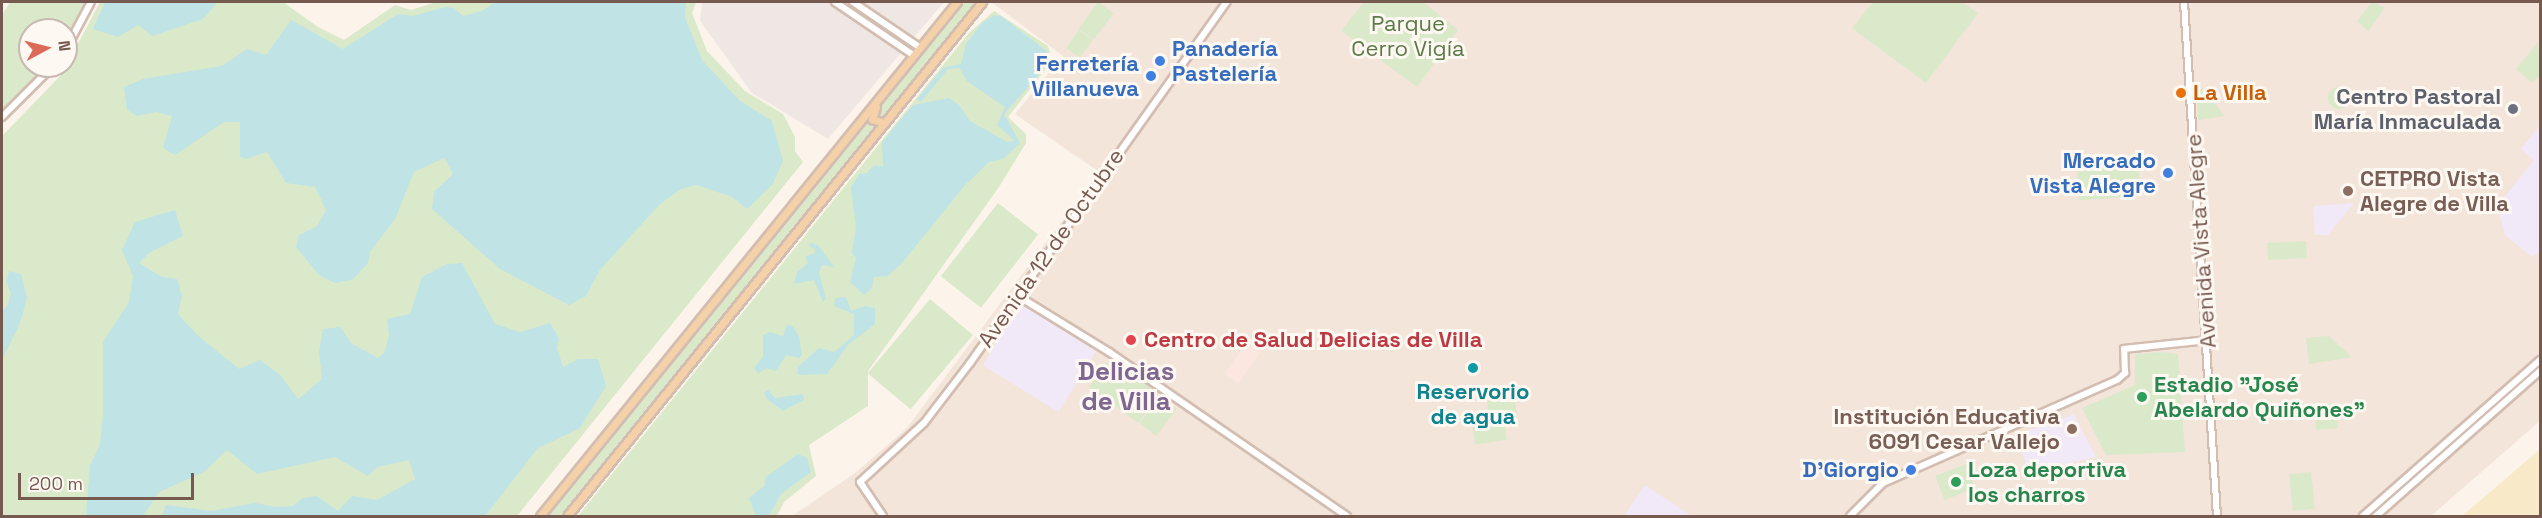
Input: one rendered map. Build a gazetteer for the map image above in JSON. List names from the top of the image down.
{
  "streets": {
    "street": ["Avenida Vista Alegre", "Avenida 12 de Octubre"]
  },
  "districts": ["Delicias de Villa"],
  "parks": ["Parque Cerro Vigía"],
  "places": [
    "Panadería Pastelería",
    "Ferretería Villanueva",
    "La Villa",
    "Centro Pastoral María Inmaculada",
    "Mercado Vista Alegre",
    "CETPRO Vista Alegre de Villa",
    "Centro de Salud Delicias de Villa",
    "Reservorio de agua",
    "Estadio \"José Abelardo Quiñones\"",
    "Institución Educativa 6091 Cesar Vallejo",
    "D'Giorgio",
    "Loza deportiva los charros"
  ],
  "scale_bar": "200 m",
  "north": "right"
}
